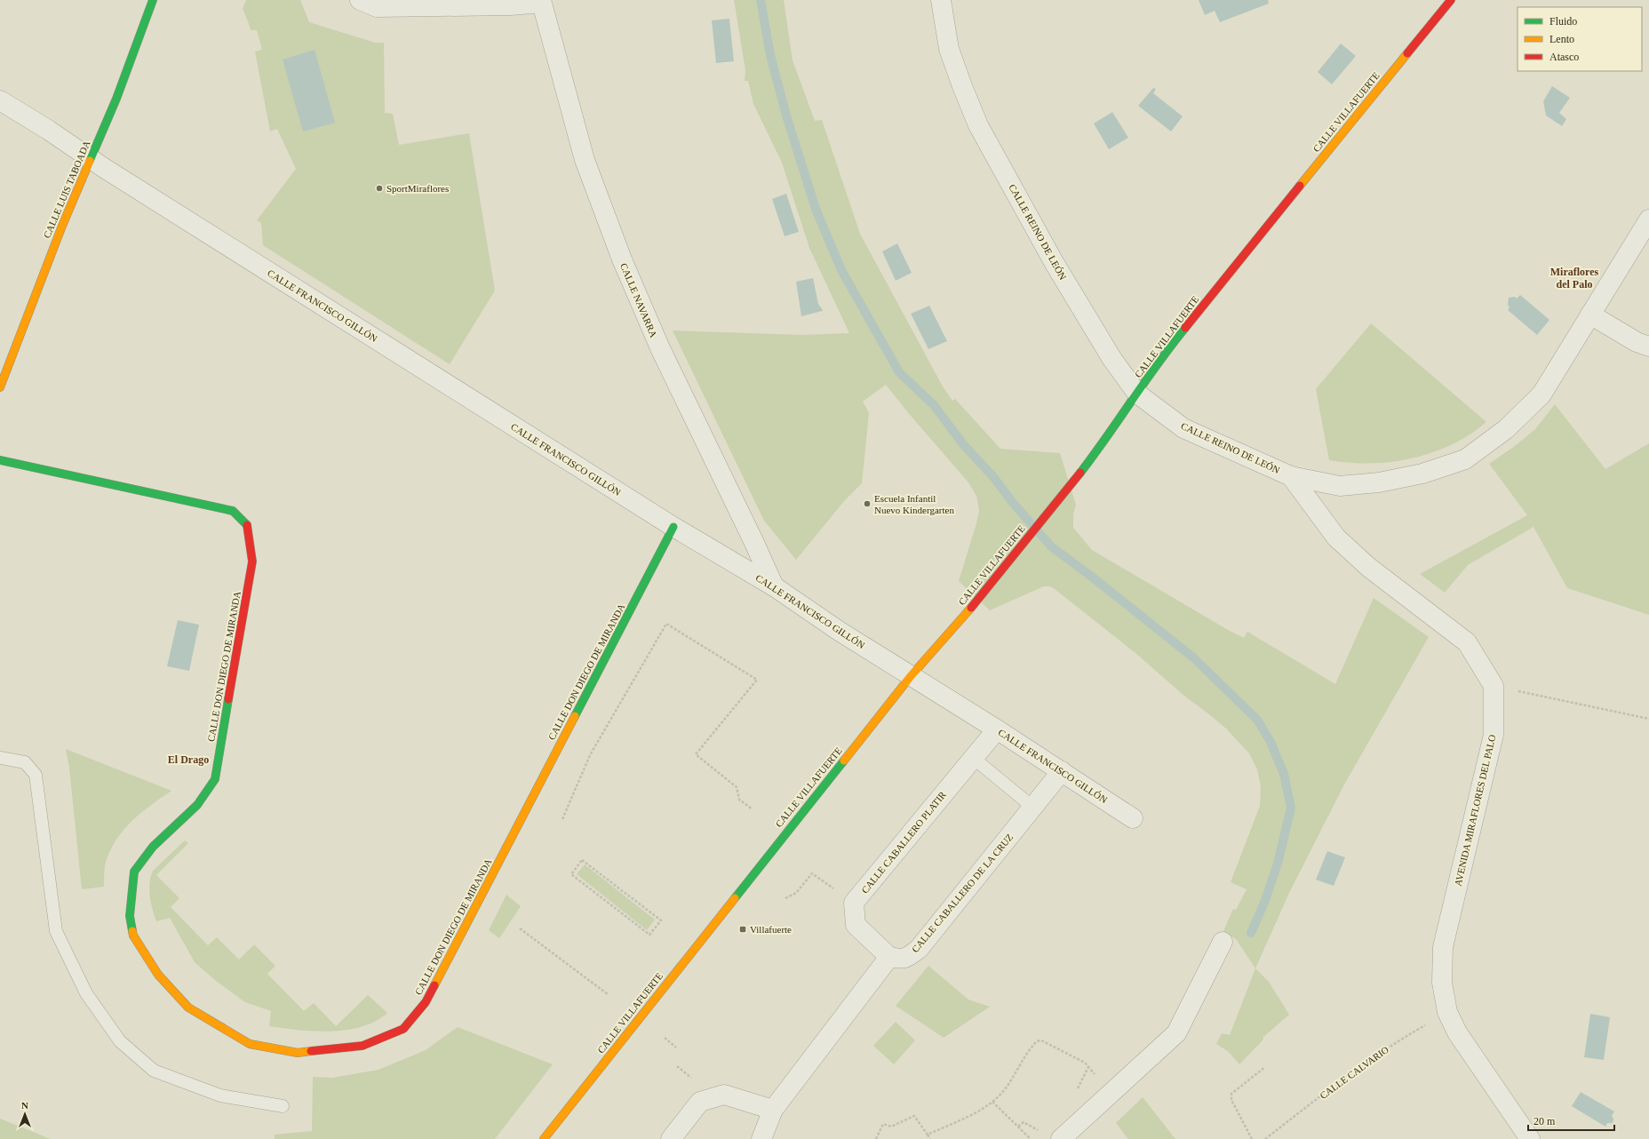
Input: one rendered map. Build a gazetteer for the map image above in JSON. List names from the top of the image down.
{
  "streets": {
    "street": [
      "CALLE VILLAFUERTE",
      "CALLE LUIS TABOADA",
      "CALLE REINO DE LEÓN",
      "CALLE NAVARRA",
      "CALLE FRANCISCO GILLÓN",
      "CALLE DON DIEGO DE MIRANDA",
      "AVENIDA MIRAFLORES DEL PALO",
      "CALLE CABALLERO PLATIR",
      "CALLE CABALLERO DE LA CRUZ"
    ],
    "path": ["CALLE CALVARIO"]
  },
  "crossings": [
    ["CALLE VILLAFUERTE", "CALLE REINO DE LEÓN"],
    ["CALLE VILLAFUERTE", "CALLE FRANCISCO GILLÓN"],
    ["CALLE LUIS TABOADA", "CALLE FRANCISCO GILLÓN"],
    ["CALLE REINO DE LEÓN", "AVENIDA MIRAFLORES DEL PALO"],
    ["CALLE NAVARRA", "CALLE FRANCISCO GILLÓN"],
    ["CALLE FRANCISCO GILLÓN", "CALLE DON DIEGO DE MIRANDA"],
    ["CALLE FRANCISCO GILLÓN", "CALLE CABALLERO PLATIR"],
    ["CALLE FRANCISCO GILLÓN", "CALLE CABALLERO DE LA CRUZ"],
    ["AVENIDA MIRAFLORES DEL PALO", "CALLE CALVARIO"],
    ["CALLE CABALLERO PLATIR", "CALLE CABALLERO DE LA CRUZ"]
  ],
  "districts": ["Miraflores del Palo", "El Drago"],
  "places": {
    "other": ["SportMiraflores", "Escuela Infantil Nuevo Kindergarten"],
    "transit": ["Villafuerte"]
  },
  "legend": ["Fluido", "Lento", "Atasco"],
  "scale_bar": "20 m",
  "north": "top"
}
